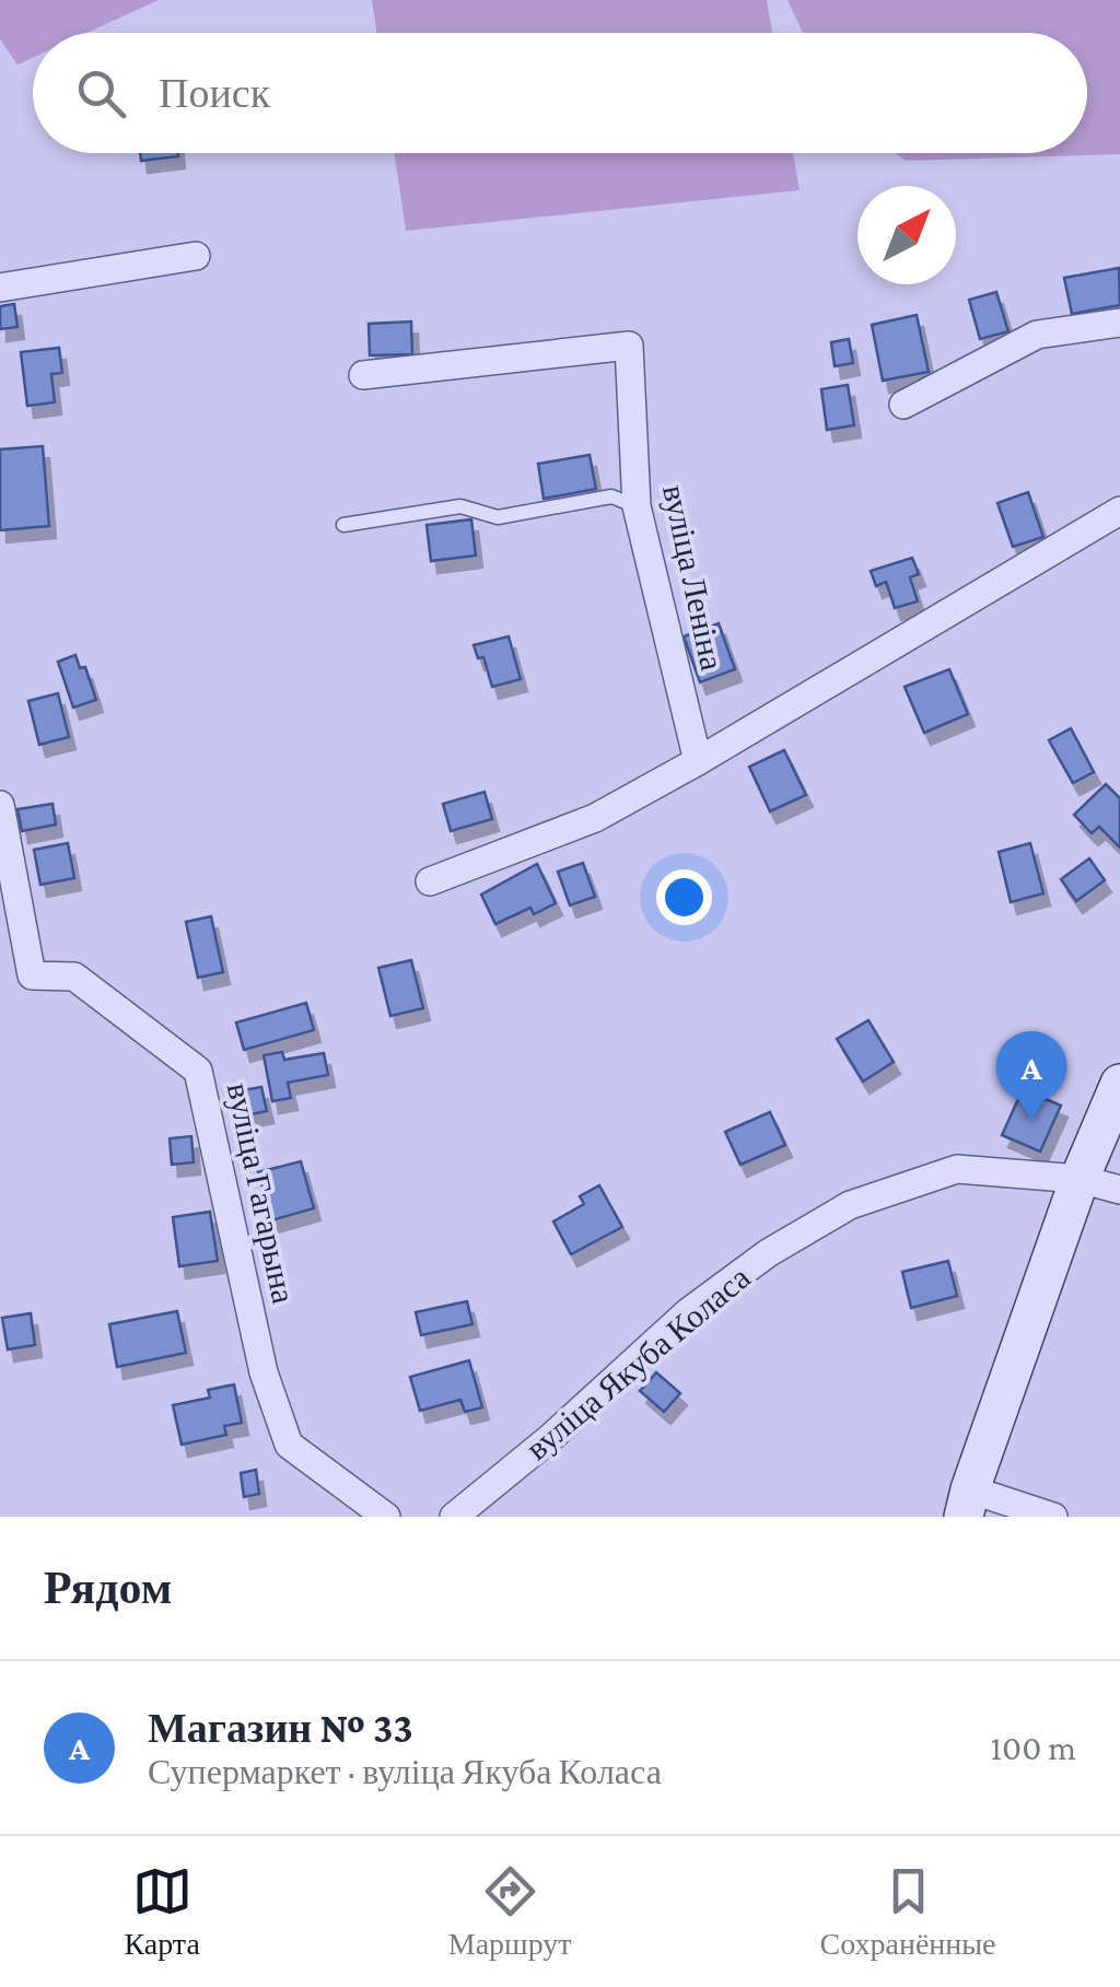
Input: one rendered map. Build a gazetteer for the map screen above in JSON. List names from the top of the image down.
{
  "streets": {
    "street": ["вуліца Леніна", "вуліца Гагарына", "вуліца Якуба Коласа"]
  },
  "north": "top right",
  "page": {
    "search": "Поиск",
    "pins": "A",
    "heading": "Рядом",
    "list": [
      {
        "mark": "A",
        "name": "Магазин № 33",
        "note": "Супермаркет · вуліца Якуба Коласа",
        "value": "100 m"
      }
    ],
    "nav": ["Карта", "Маршрут", "Сохранённые"]
  }
}
